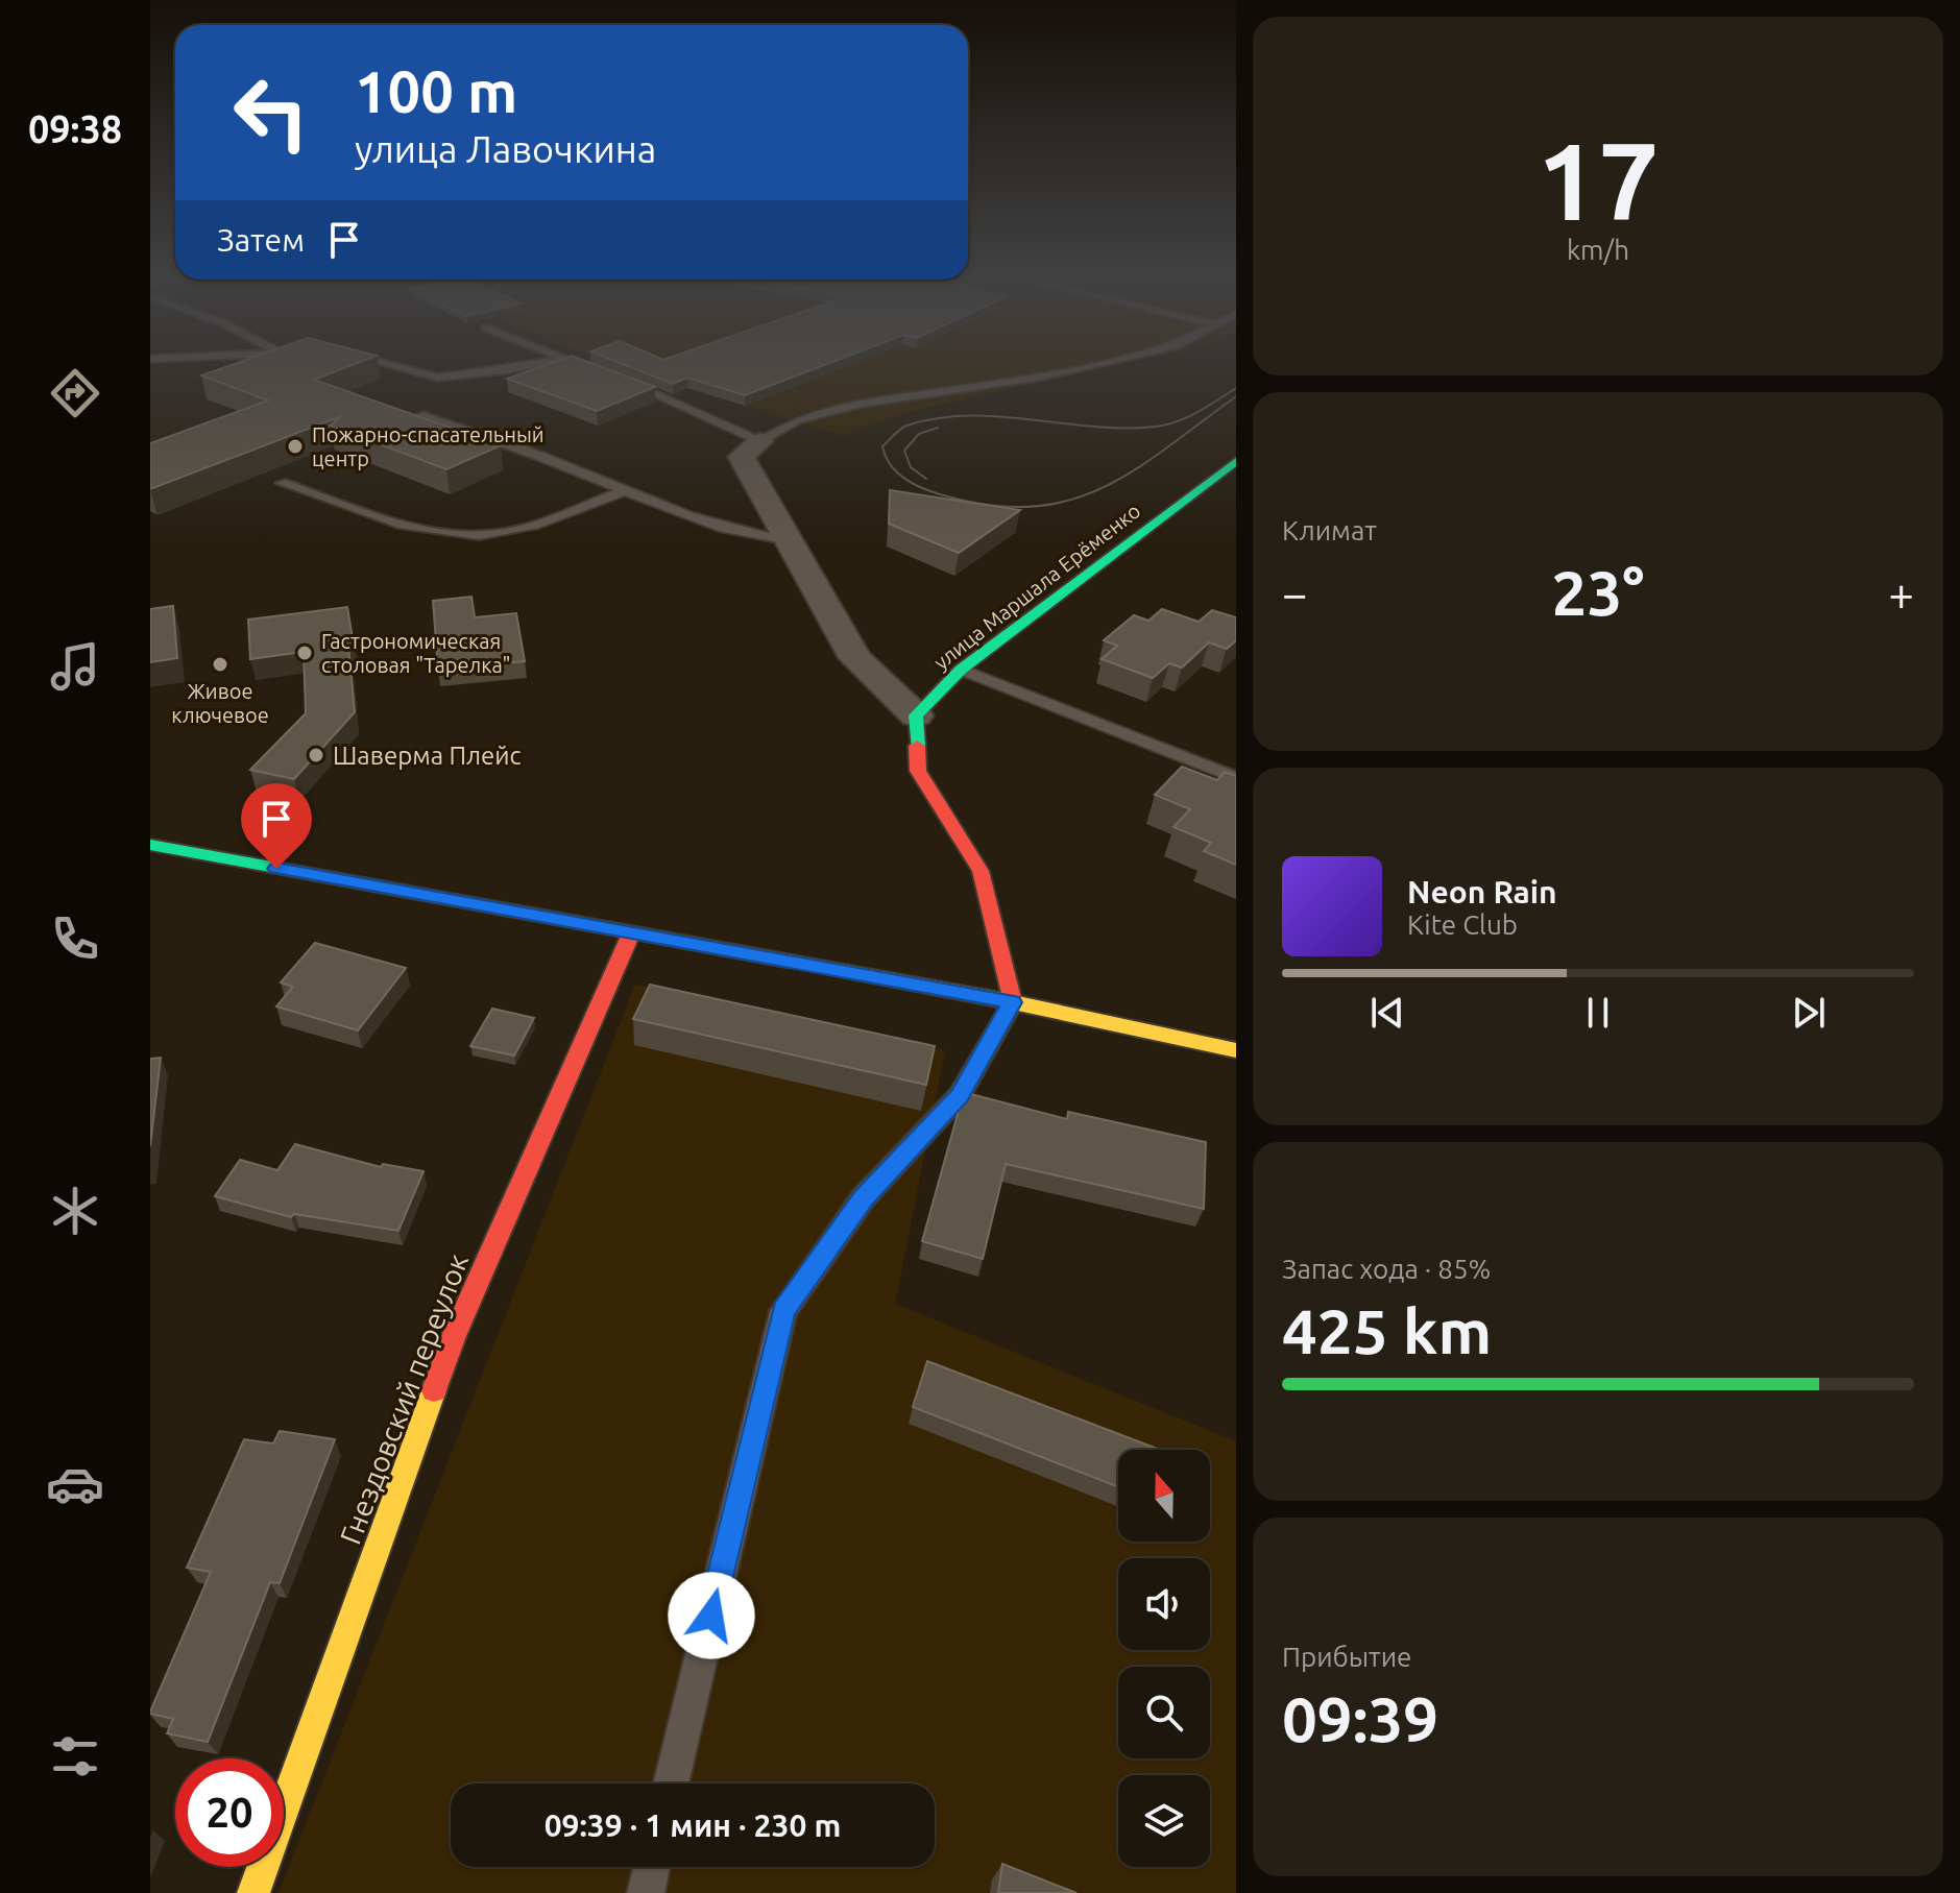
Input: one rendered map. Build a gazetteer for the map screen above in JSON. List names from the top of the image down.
{
  "streets": {
    "main road": ["улица Маршала Ерёменко", "Гнездовский переулок"]
  },
  "places": [
    "Пожарно-спасательный центр",
    "Гастрономическая столовая \"Тарелка\"",
    "Живое ключевое",
    "Шаверма Плейс"
  ],
  "north": "top",
  "page": {
    "tabs": "09:38",
    "tile": [
      ["17", "km/h"],
      "Климат",
      ["Запас хода · 85%", "425 km"],
      ["Прибытие", "09:39"]
    ],
    "turn": ["100 m", "улица Лавочкина"],
    "then": "Затем",
    "heat": ["−", "23°", "+"],
    "song": ["Neon Rain", "Kite Club"],
    "limit": "20",
    "trip": "09:39 · 1 мин · 230 m"
  }
}
